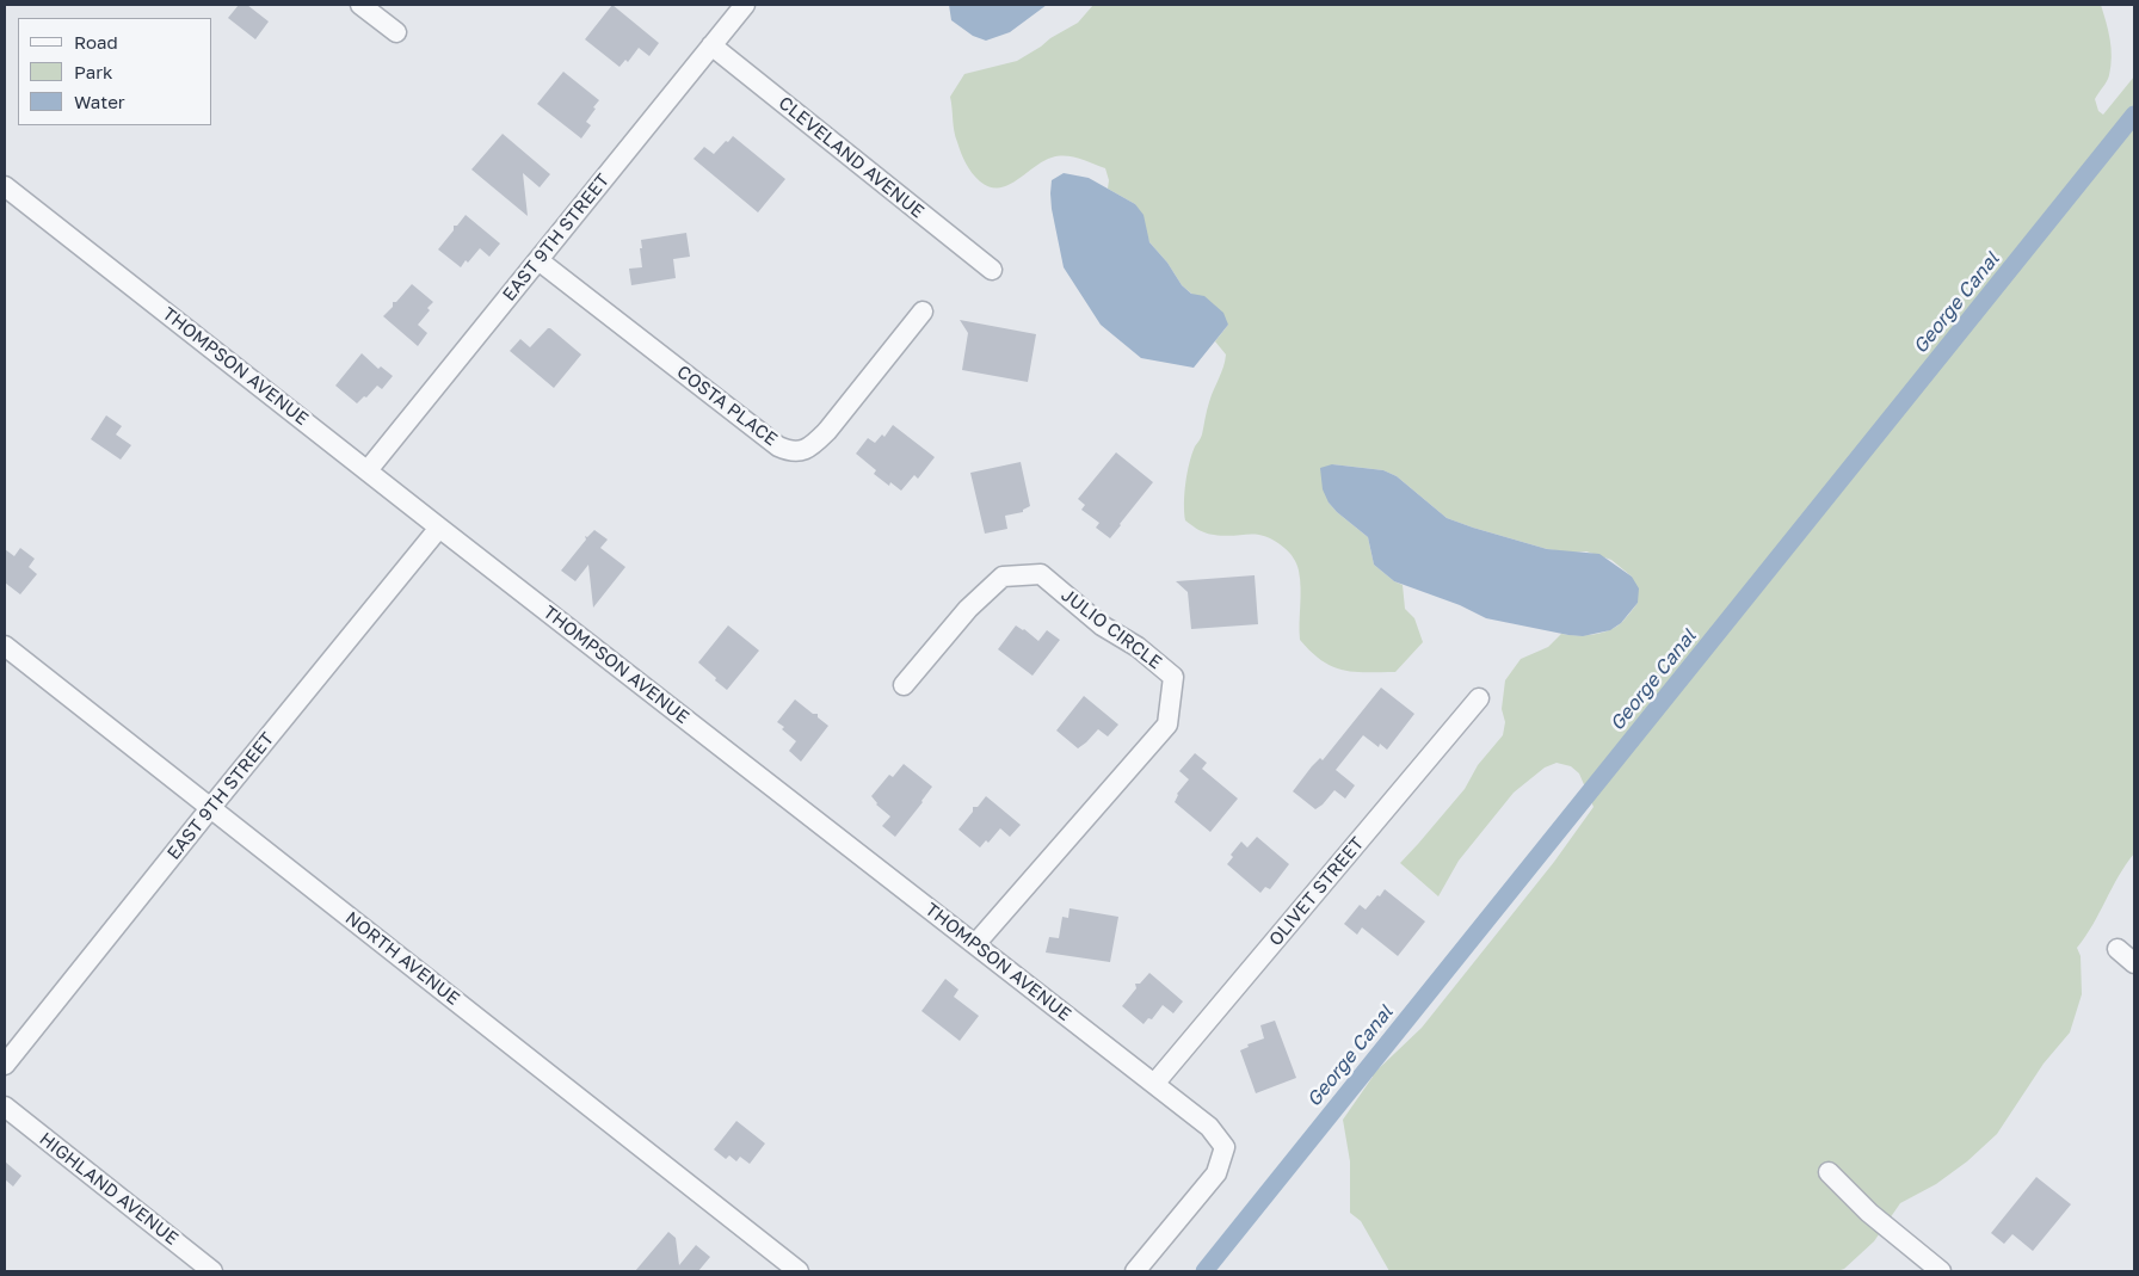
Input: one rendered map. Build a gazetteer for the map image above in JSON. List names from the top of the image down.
{
  "streets": {
    "street": [
      "CLEVELAND AVENUE",
      "EAST 9TH STREET",
      "THOMPSON AVENUE",
      "COSTA PLACE",
      "JULIO CIRCLE",
      "OLIVET STREET",
      "NORTH AVENUE",
      "HIGHLAND AVENUE"
    ]
  },
  "crossings": [
    ["CLEVELAND AVENUE", "EAST 9TH STREET"],
    ["EAST 9TH STREET", "THOMPSON AVENUE"],
    ["EAST 9TH STREET", "COSTA PLACE"],
    ["EAST 9TH STREET", "NORTH AVENUE"],
    ["THOMPSON AVENUE", "JULIO CIRCLE"],
    ["THOMPSON AVENUE", "OLIVET STREET"]
  ],
  "water": ["George Canal"],
  "legend": ["Road", "Park", "Water"]
}
